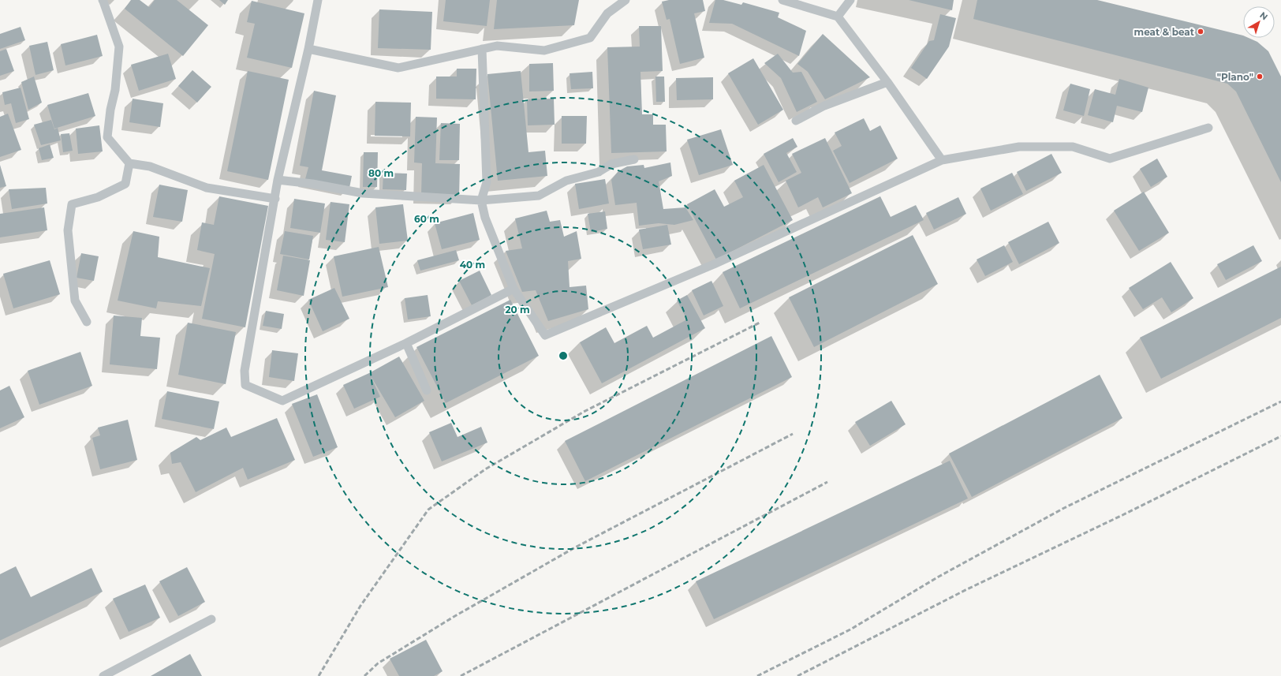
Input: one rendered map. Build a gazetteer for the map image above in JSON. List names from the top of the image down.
{
  "places": ["meat & beat", "\"Plano\""],
  "north": "top right",
  "rings": [
    "80 m",
    "60 m",
    "40 m",
    "20 m"
  ]
}
